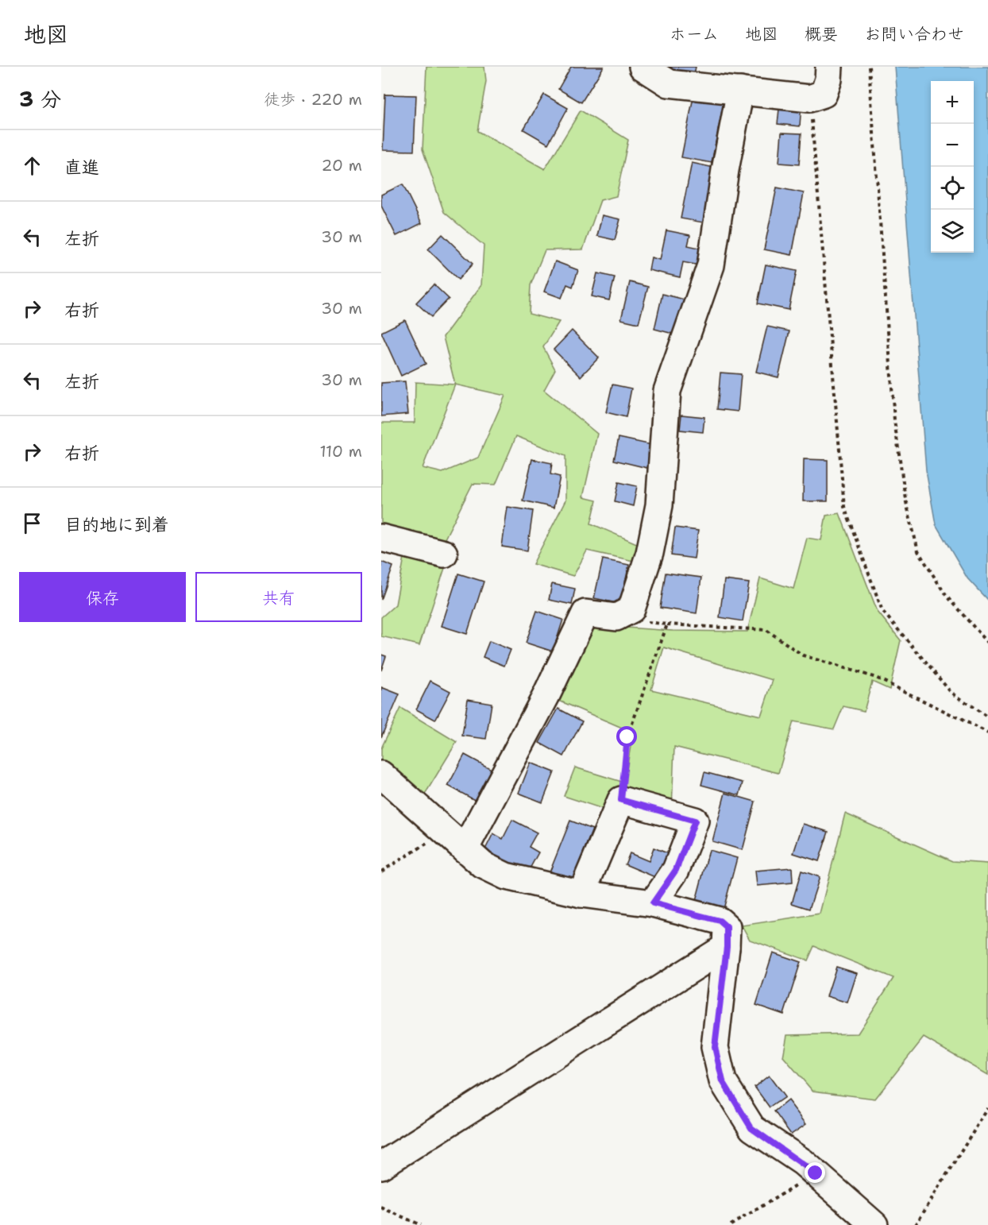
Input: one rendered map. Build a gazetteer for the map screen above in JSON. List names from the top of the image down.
{
  "page": {
    "header": "地図",
    "nav": [
      "ホーム",
      "地図",
      "概要",
      "お問い合わせ"
    ],
    "heading": ["3 分", "徒歩 · 220 m"],
    "map_buttons": ["+", "−"],
    "list": [
      ["直進", "20 m"],
      ["左折", "30 m"],
      ["右折", "30 m"],
      ["左折", "30 m"],
      ["右折", "110 m"],
      "目的地に到着"
    ],
    "buttons": ["保存", "共有"]
  }
}
